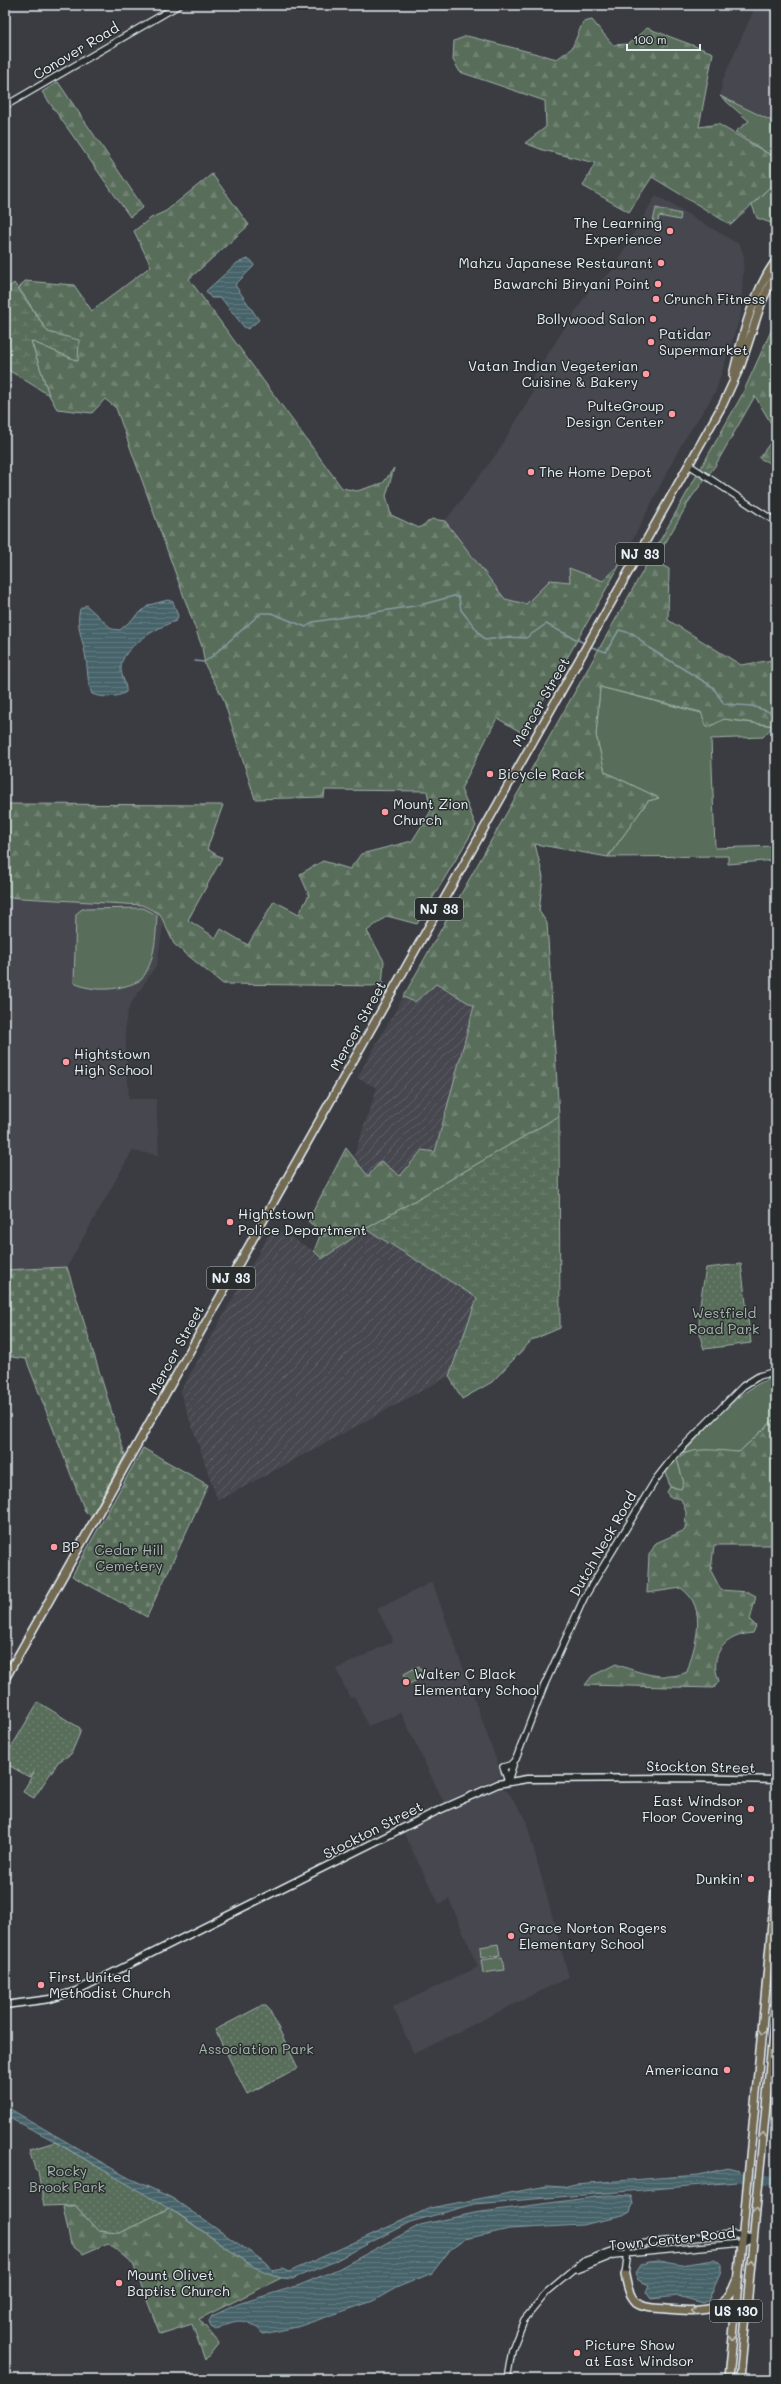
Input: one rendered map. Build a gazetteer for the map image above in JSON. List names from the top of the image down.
{
  "streets": {
    "main road": [
      "NJ 33",
      "Mercer Street",
      "Stockton Street",
      "US 130"
    ],
    "street": ["Conover Road", "Dutch Neck Road", "Town Center Road"]
  },
  "crossings": [
    ["Dutch Neck Road", "Stockton Street"],
    ["Town Center Road", "US 130"]
  ],
  "parks": [
    "Westfield Road Park",
    "Cedar Hill Cemetery",
    "Association Park",
    "Rocky Brook Park"
  ],
  "places": [
    "The Learning Experience",
    "Mahzu Japanese Restaurant",
    "Bawarchi Biryani Point",
    "Crunch Fitness",
    "Bollywood Salon",
    "Patidar Supermarket",
    "Vatan Indian Vegeterian Cuisine & Bakery",
    "PulteGroup Design Center",
    "The Home Depot",
    "Bicycle Rack",
    "Mount Zion Church",
    "Hightstown High School",
    "Hightstown Police Department",
    "BP",
    "Walter C Black Elementary School",
    "East Windsor Floor Covering",
    "Dunkin'",
    "Grace Norton Rogers Elementary School",
    "First United Methodist Church",
    "Americana",
    "Mount Olivet Baptist Church",
    "Picture Show at East Windsor"
  ],
  "scale_bar": "100 m"
}
